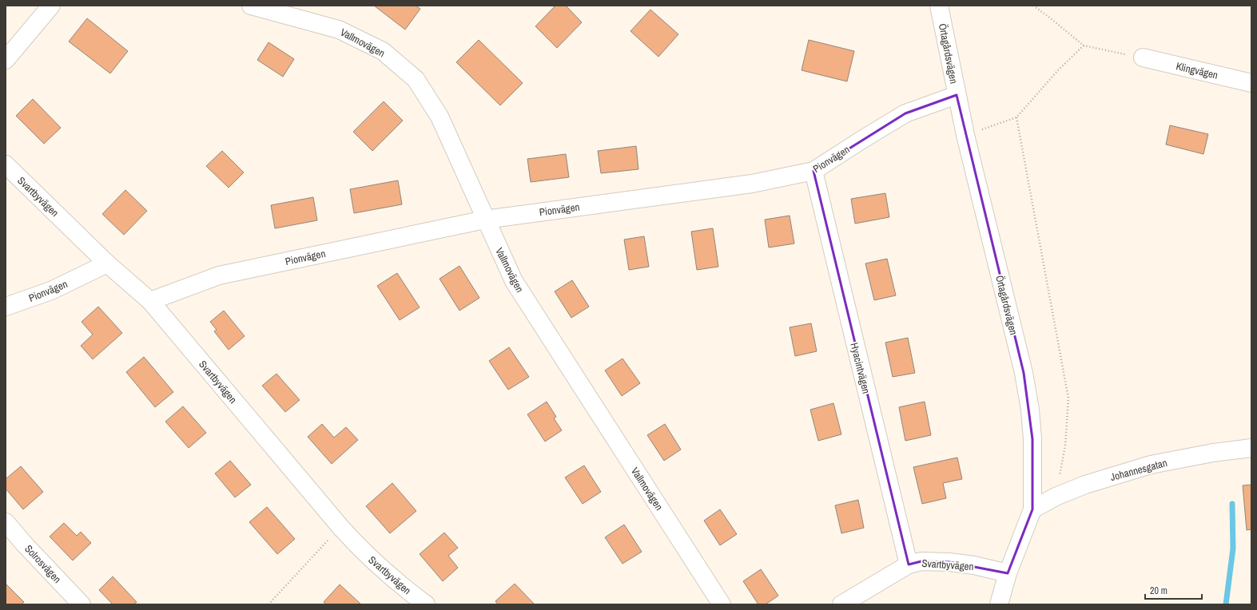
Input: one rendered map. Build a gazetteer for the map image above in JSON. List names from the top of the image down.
{
  "streets": {
    "street": [
      "Vallmovägen",
      "Örtagårdsvägen",
      "Klingvägen",
      "Pionvägen",
      "Svartbyvägen",
      "Hyacintvägen",
      "Johannesgatan",
      "Solrosvägen"
    ]
  },
  "crossings": [
    ["Vallmovägen", "Pionvägen"],
    ["Örtagårdsvägen", "Pionvägen"],
    ["Örtagårdsvägen", "Svartbyvägen"],
    ["Örtagårdsvägen", "Johannesgatan"],
    ["Pionvägen", "Svartbyvägen"],
    ["Pionvägen", "Hyacintvägen"],
    ["Svartbyvägen", "Hyacintvägen"]
  ],
  "scale_bar": "20 m"
}
